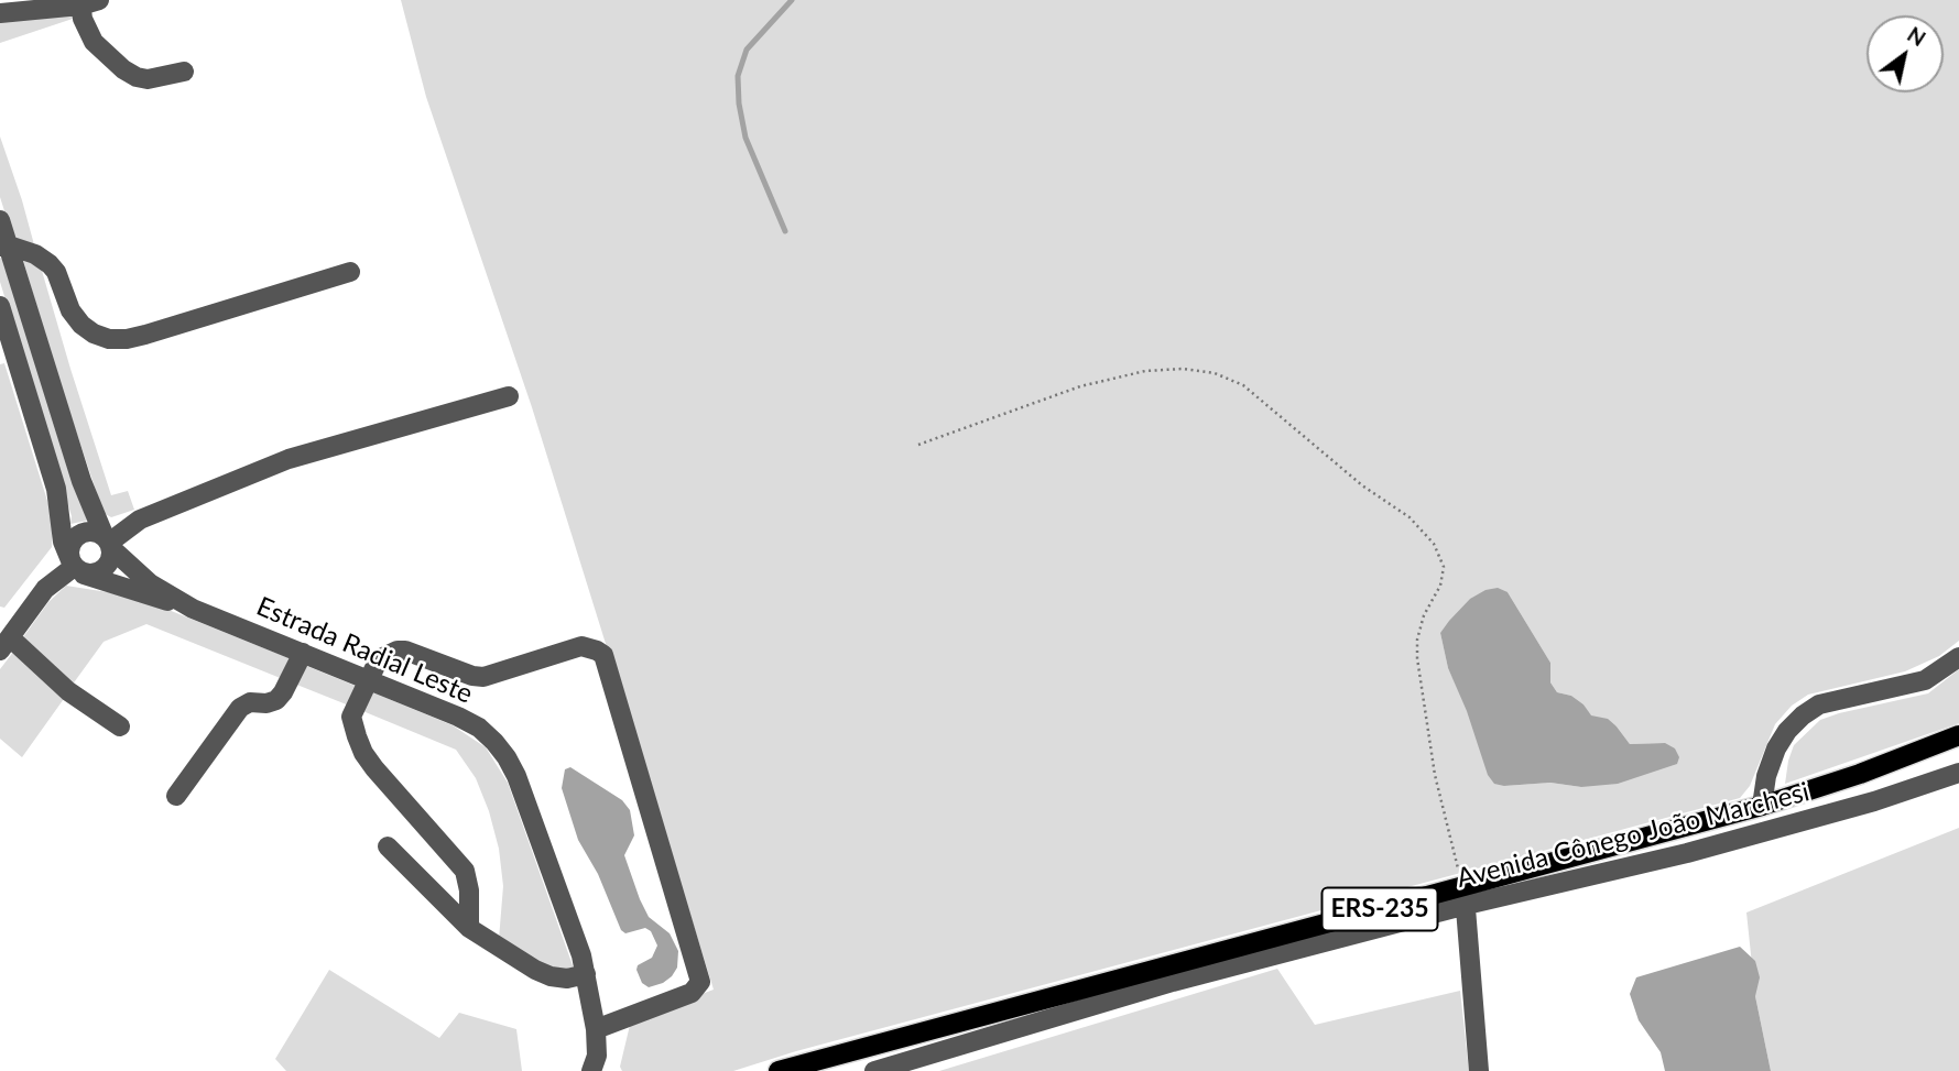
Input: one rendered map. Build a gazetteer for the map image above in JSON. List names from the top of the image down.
{
  "streets": {
    "main road": ["ERS-235"],
    "street": ["Estrada Radial Leste", "Avenida Cônego João Marchesi"]
  },
  "crossings": [
    ["Avenida Cônego João Marchesi", "ERS-235"]
  ],
  "north": "top right"
}
